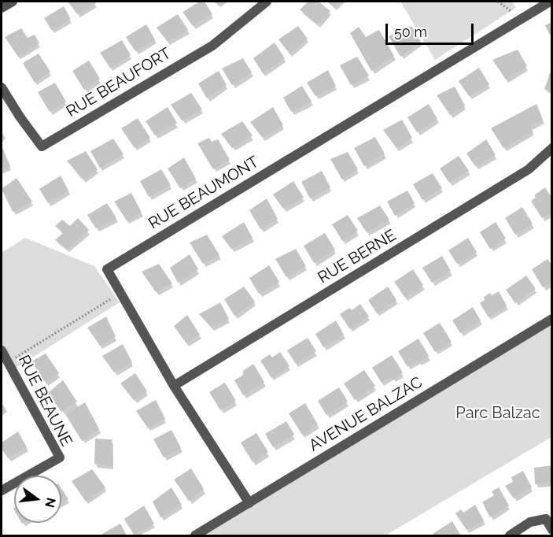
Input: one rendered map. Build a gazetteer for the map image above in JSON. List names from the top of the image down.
{
  "streets": {
    "street": [
      "RUE BEAUFORT",
      "RUE BEAUMONT",
      "RUE BERNE",
      "RUE BEAUNE",
      "AVENUE BALZAC"
    ]
  },
  "crossings": [
    ["RUE BEAUMONT", "RUE BERNE"],
    ["RUE BEAUMONT", "AVENUE BALZAC"]
  ],
  "parks": ["Parc Balzac"],
  "scale_bar": "50 m",
  "north": "right"
}
